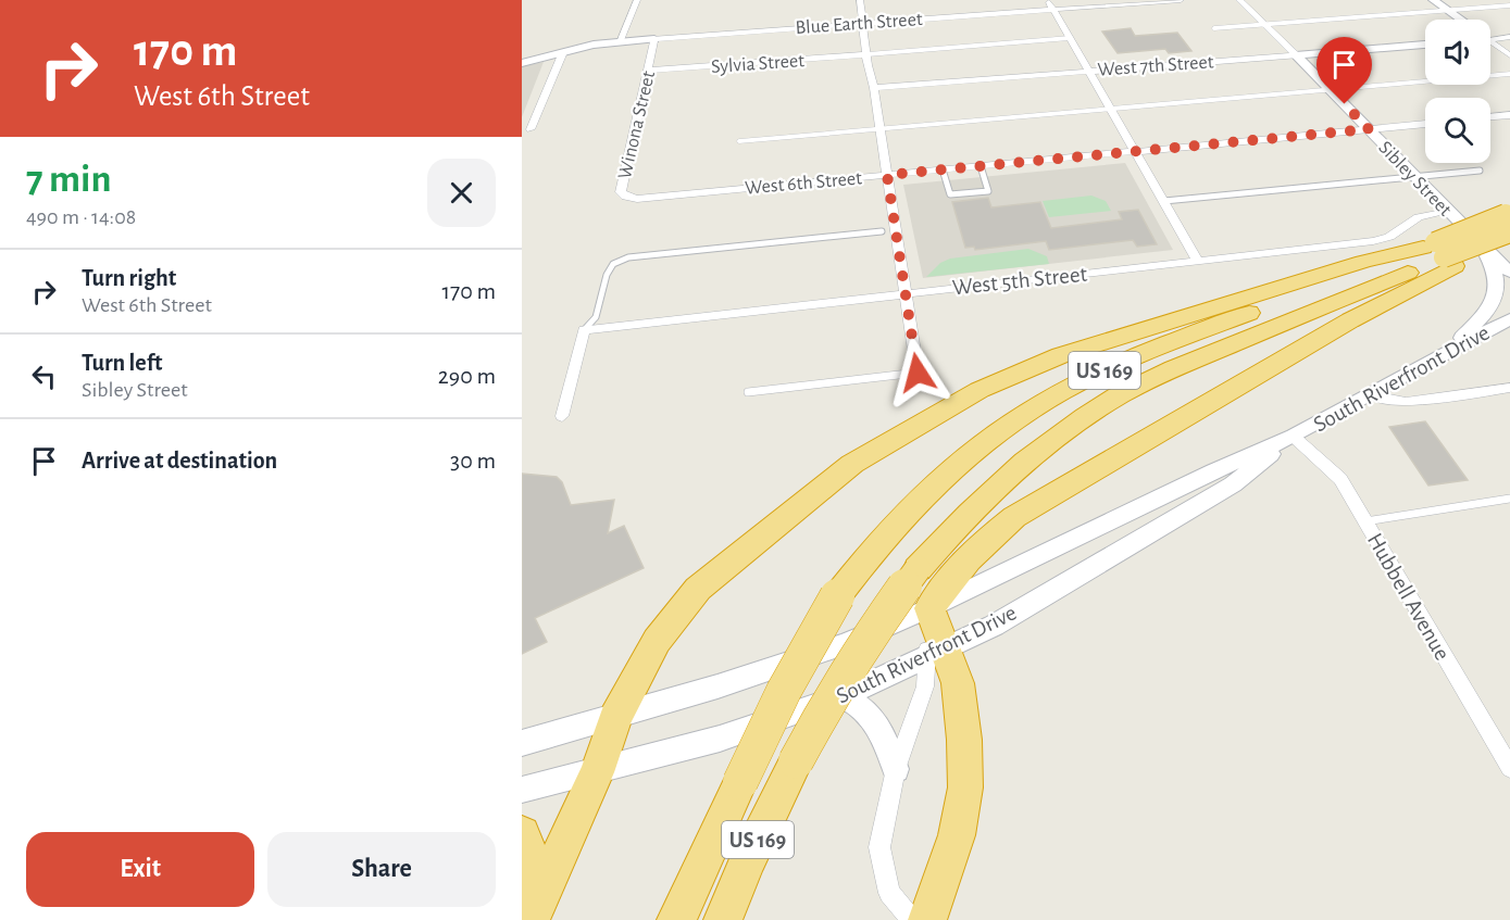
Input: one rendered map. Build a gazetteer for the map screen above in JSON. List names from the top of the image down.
{
  "streets": {
    "highway": ["US 169"],
    "main road": ["West 7th Street", "Sibley Street", "South Riverfront Drive"],
    "street": [
      "Blue Earth Street",
      "Sylvia Street",
      "Winona Street",
      "West 6th Street",
      "West 5th Street",
      "Hubbell Avenue"
    ]
  },
  "crossings": [
    ["Blue Earth Street", "Winona Street"],
    ["Sylvia Street", "Winona Street"],
    ["West 7th Street", "Sibley Street"],
    ["Winona Street", "West 6th Street"],
    ["Sibley Street", "West 6th Street"],
    ["Sibley Street", "West 5th Street"],
    ["South Riverfront Drive", "Hubbell Avenue"]
  ],
  "page": {
    "turn": ["170 m", "West 6th Street"],
    "heading": ["7 min", "490 m · 14:08"],
    "list": [
      {
        "name": "Turn right",
        "note": "West 6th Street",
        "value": "170 m"
      },
      {
        "name": "Turn left",
        "note": "Sibley Street",
        "value": "290 m"
      },
      {
        "name": "Arrive at destination",
        "value": "30 m"
      }
    ],
    "buttons": ["Exit", "Share"]
  }
}
